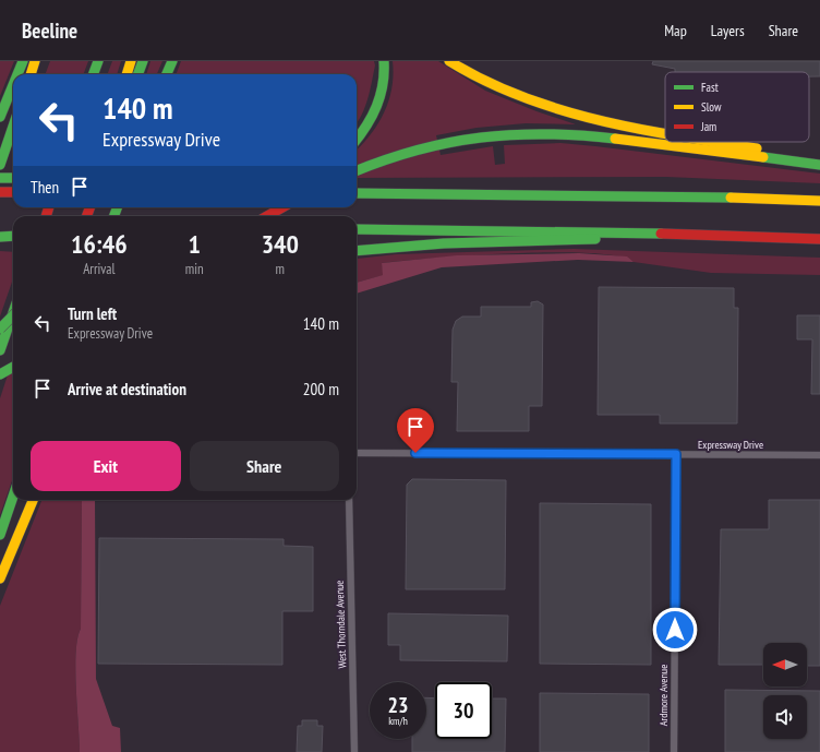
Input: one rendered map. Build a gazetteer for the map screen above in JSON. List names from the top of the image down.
{
  "streets": {
    "street": ["Expressway Drive", "West Thorndale Avenue", "Ardmore Avenue"]
  },
  "crossings": [
    ["Expressway Drive", "Ardmore Avenue"]
  ],
  "legend": ["Fast", "Slow", "Jam"],
  "north": "left",
  "page": {
    "header": "Beeline",
    "nav": ["Map", "Layers", "Share"],
    "turn": ["140 m", "Expressway Drive"],
    "then": "Then",
    "eta": [
      "16:46",
      "Arrival",
      "1",
      "min",
      "340",
      "m"
    ],
    "list": [
      {
        "name": "Turn left",
        "note": "Expressway Drive",
        "value": "140 m"
      },
      {
        "name": "Arrive at destination",
        "value": "200 m"
      }
    ],
    "buttons": ["Exit", "Share"],
    "speed": "23 km/h",
    "limit": "30"
  }
}
